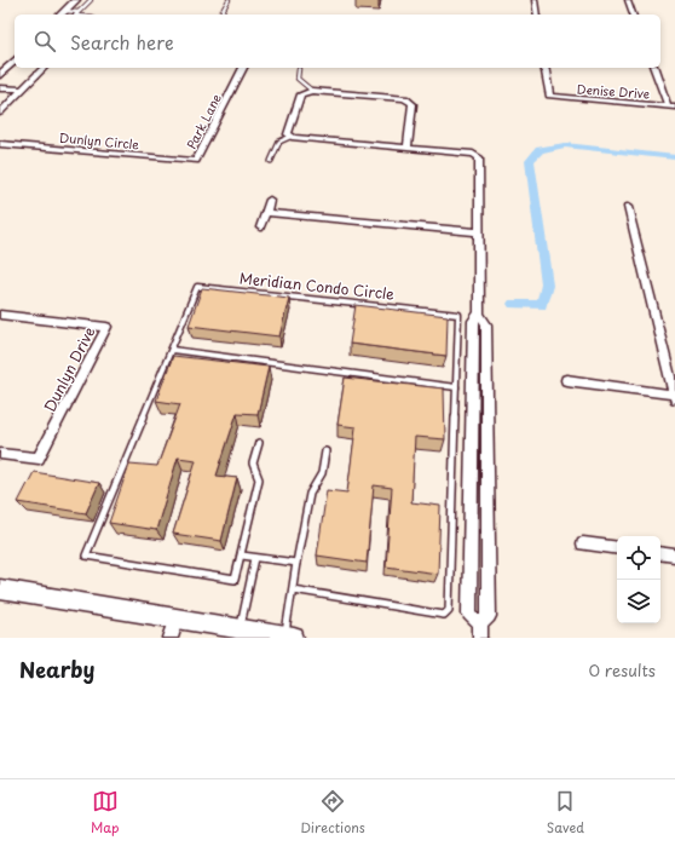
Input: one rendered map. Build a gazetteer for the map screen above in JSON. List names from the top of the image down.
{
  "streets": {
    "street": [
      "Denise Drive",
      "Park Lane",
      "Dunlyn Circle",
      "Dunlyn Drive"
    ],
    "lane": ["Meridian Condo Circle"]
  },
  "crossings": [
    ["Park Lane", "Dunlyn Circle"]
  ],
  "page": {
    "search": "Search here",
    "heading": ["Nearby", "0 results"],
    "nav": ["Map", "Directions", "Saved"]
  }
}
